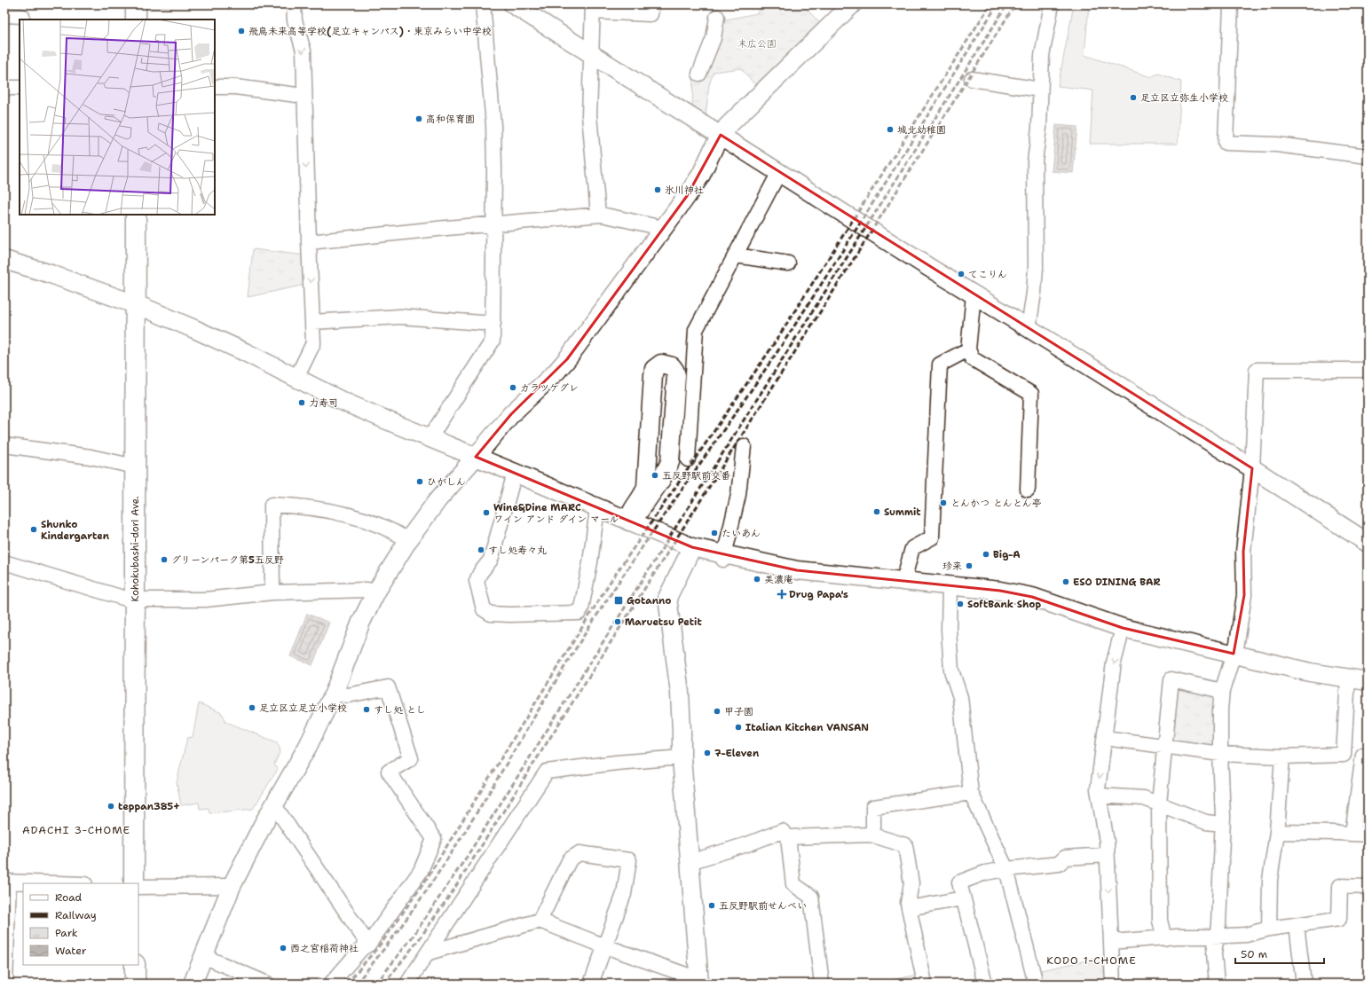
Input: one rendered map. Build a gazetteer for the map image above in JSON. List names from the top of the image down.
{
  "streets": {
    "main road": ["Kohokubashi-dori Ave."]
  },
  "districts": ["ADACHI 3-CHOME", "KODO 1-CHOME"],
  "parks": ["末広公園"],
  "places": {
    "other": [
      "飛鳥未来高等学校(足立キャンパス)・東京みらい中学校",
      "足立区立弥生小学校",
      "高和保育園",
      "城北幼稚園",
      "氷川神社",
      "てこりん",
      "カラツケグレ",
      "力寿司",
      "五反野駅前交番",
      "ひがしん",
      "とんかつ とんとん亭",
      "Summit",
      "Wine&Dine MARC ワイン アンド ダイン マール",
      "Shunko Kindergarten",
      "たいあん",
      "すし処寿々丸",
      "Big-A",
      "グリーンパーク第5五反野",
      "珍来",
      "美濃庵",
      "ESO DINING BAR",
      "SoftBank Shop",
      "Maruetsu Petit",
      "足立区立足立小学校",
      "すし処 とし",
      "甲子園",
      "Italian Kitchen VANSAN",
      "7-Eleven",
      "teppan385+",
      "五反野駅前せんべい",
      "西之宮稲荷神社"
    ],
    "health": ["Drug Papa's"],
    "transit": ["Gotanno"]
  },
  "legend": [
    "Road",
    "Railway",
    "Park",
    "Water"
  ],
  "scale_bar": "50 m"
}
